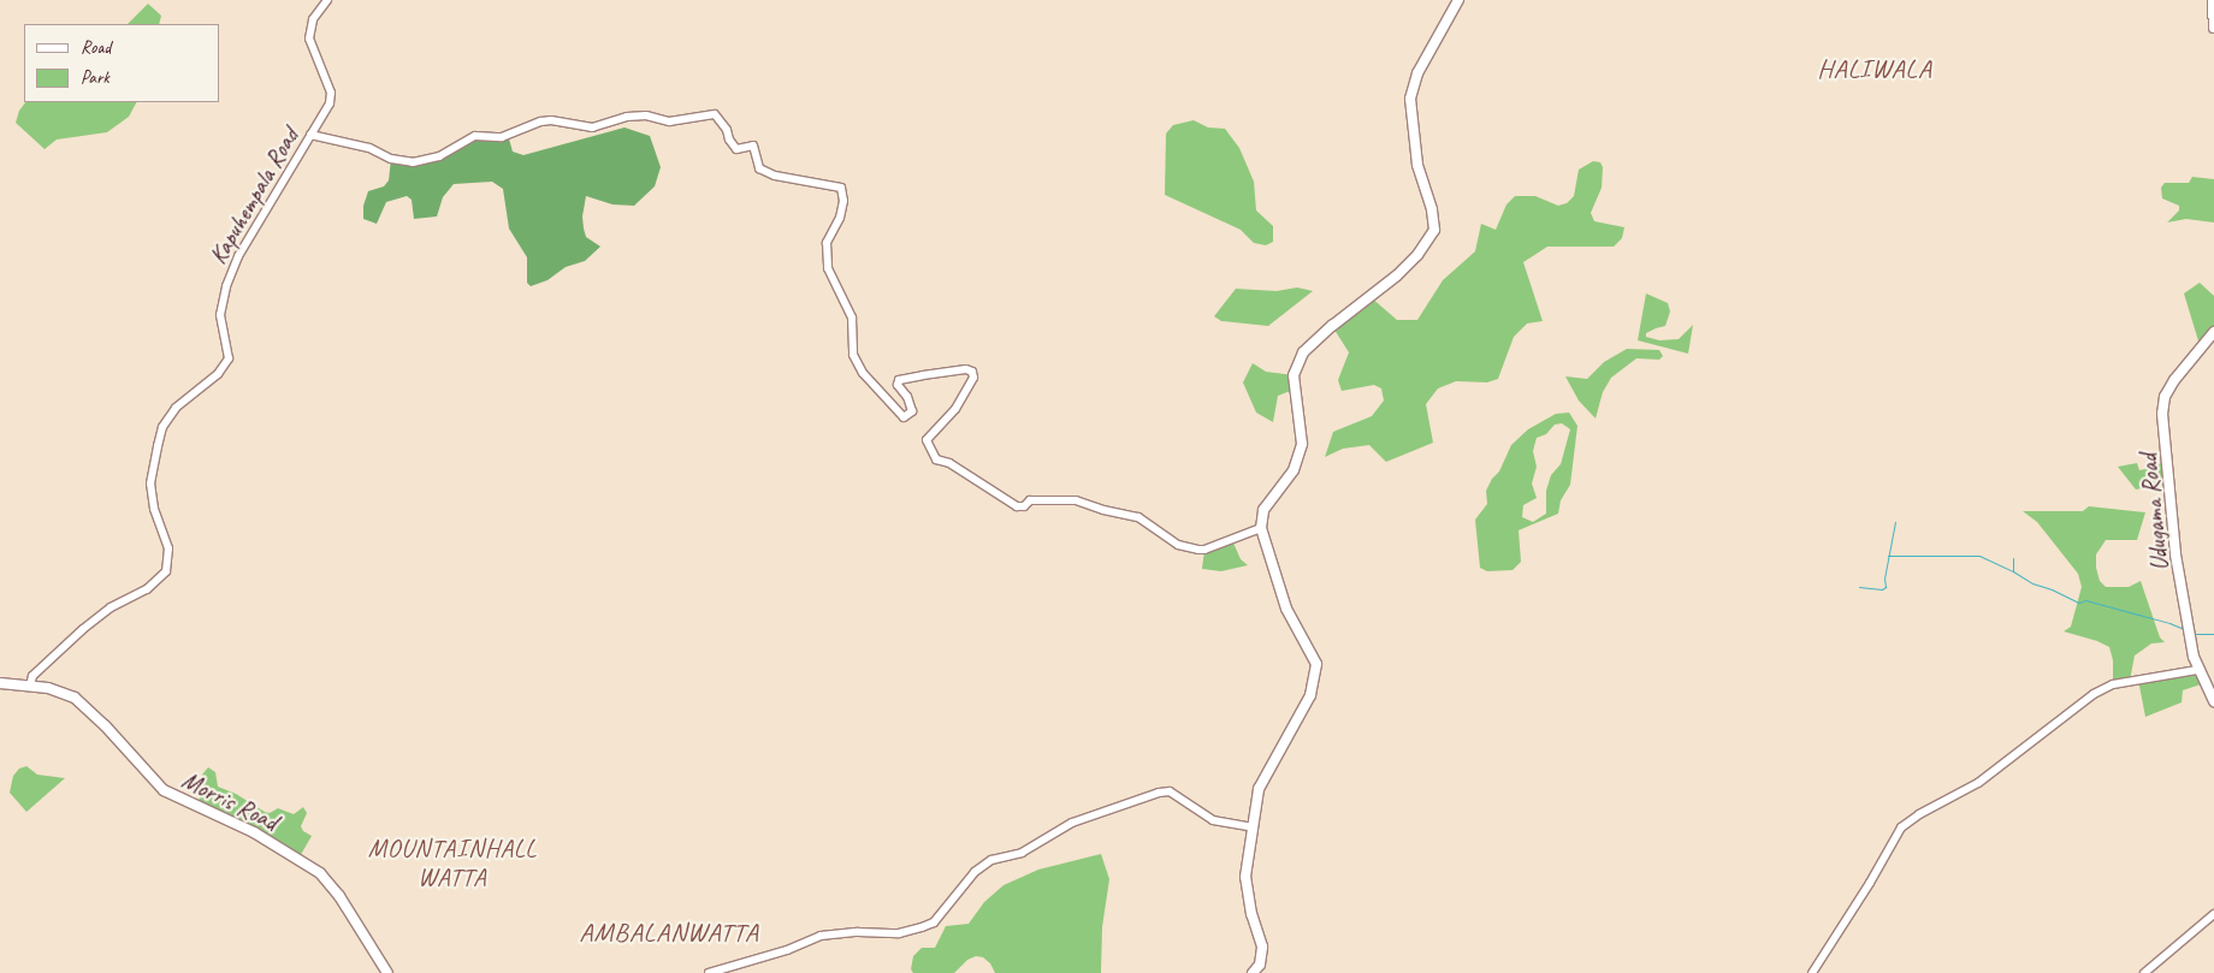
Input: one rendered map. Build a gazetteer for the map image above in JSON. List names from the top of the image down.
{
  "streets": {
    "main road": ["Udugama Road", "Morris Road"],
    "street": ["Kapuhempala Road"]
  },
  "crossings": [
    ["Kapuhempala Road", "Morris Road"]
  ],
  "districts": ["HALIWALA", "MOUNTAINHALL WATTA", "AMBALANWATTA"],
  "legend": ["Road", "Park"]
}
